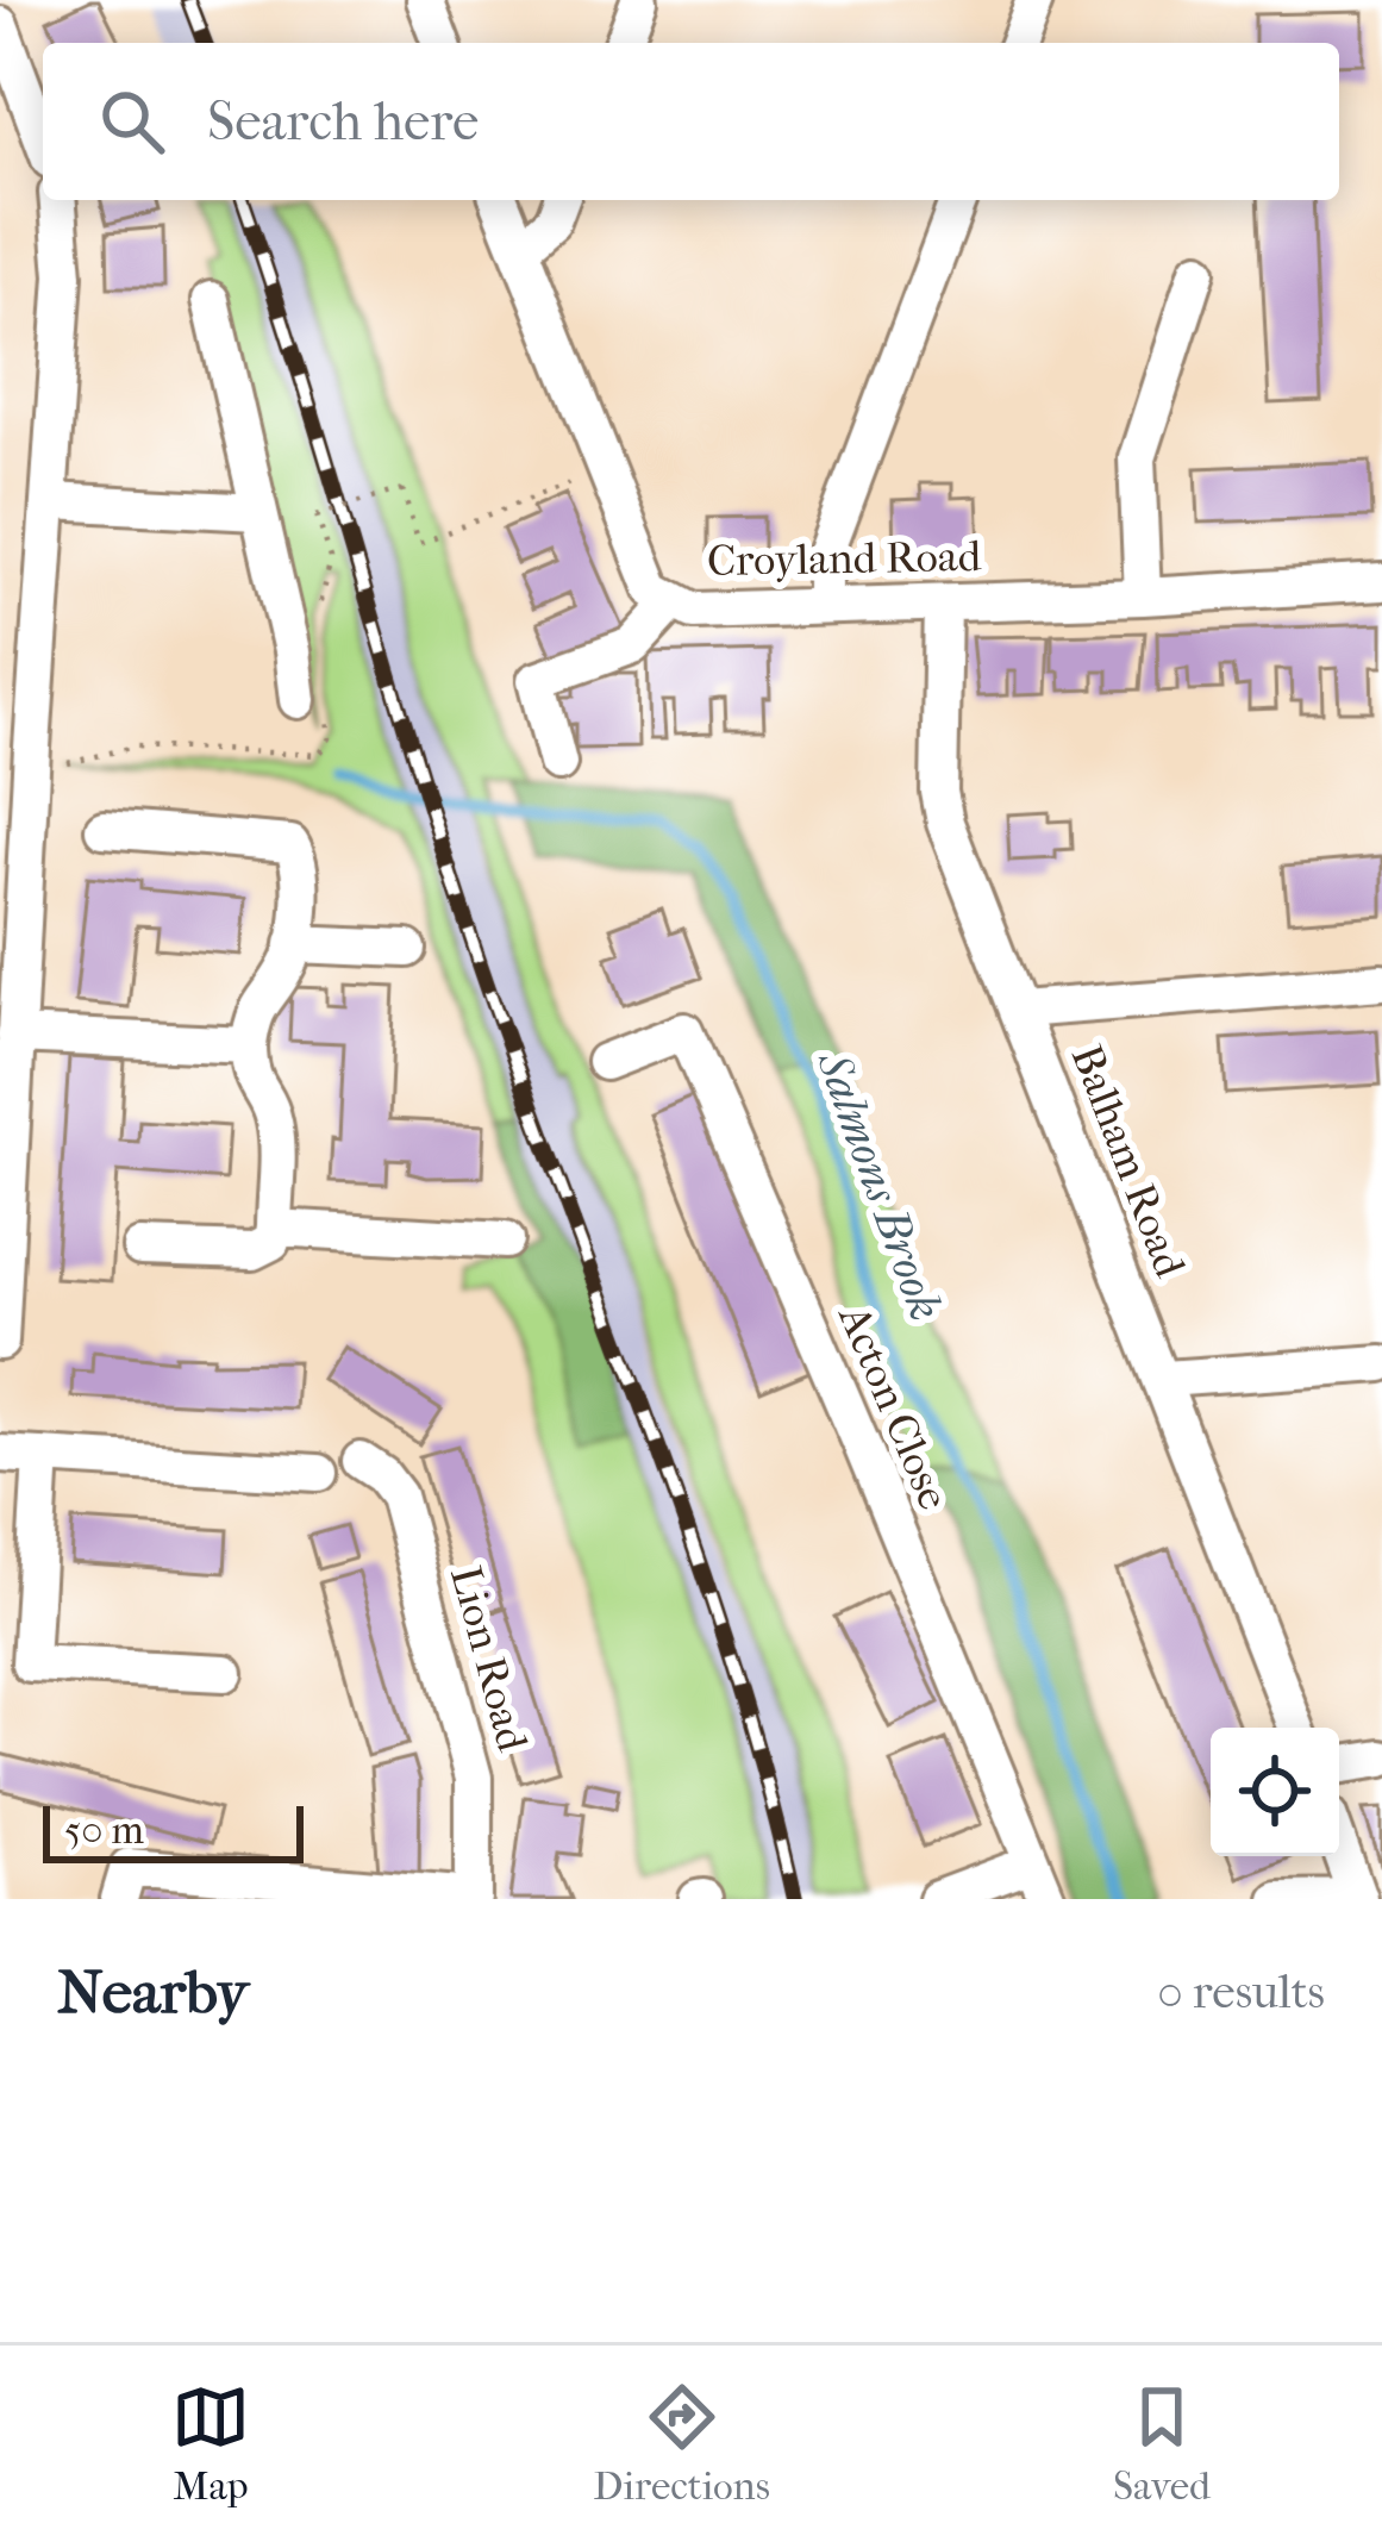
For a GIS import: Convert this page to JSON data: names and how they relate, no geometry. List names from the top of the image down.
{
  "streets": {
    "street": [
      "Croyland Road",
      "Balham Road",
      "Acton Close",
      "Lion Road"
    ]
  },
  "crossings": [
    ["Croyland Road", "Balham Road"]
  ],
  "water": ["Salmons Brook"],
  "scale_bar": "50 m",
  "page": {
    "search": "Search here",
    "scale": "50 m",
    "heading": ["Nearby", "0 results"],
    "nav": ["Map", "Directions", "Saved"]
  }
}
